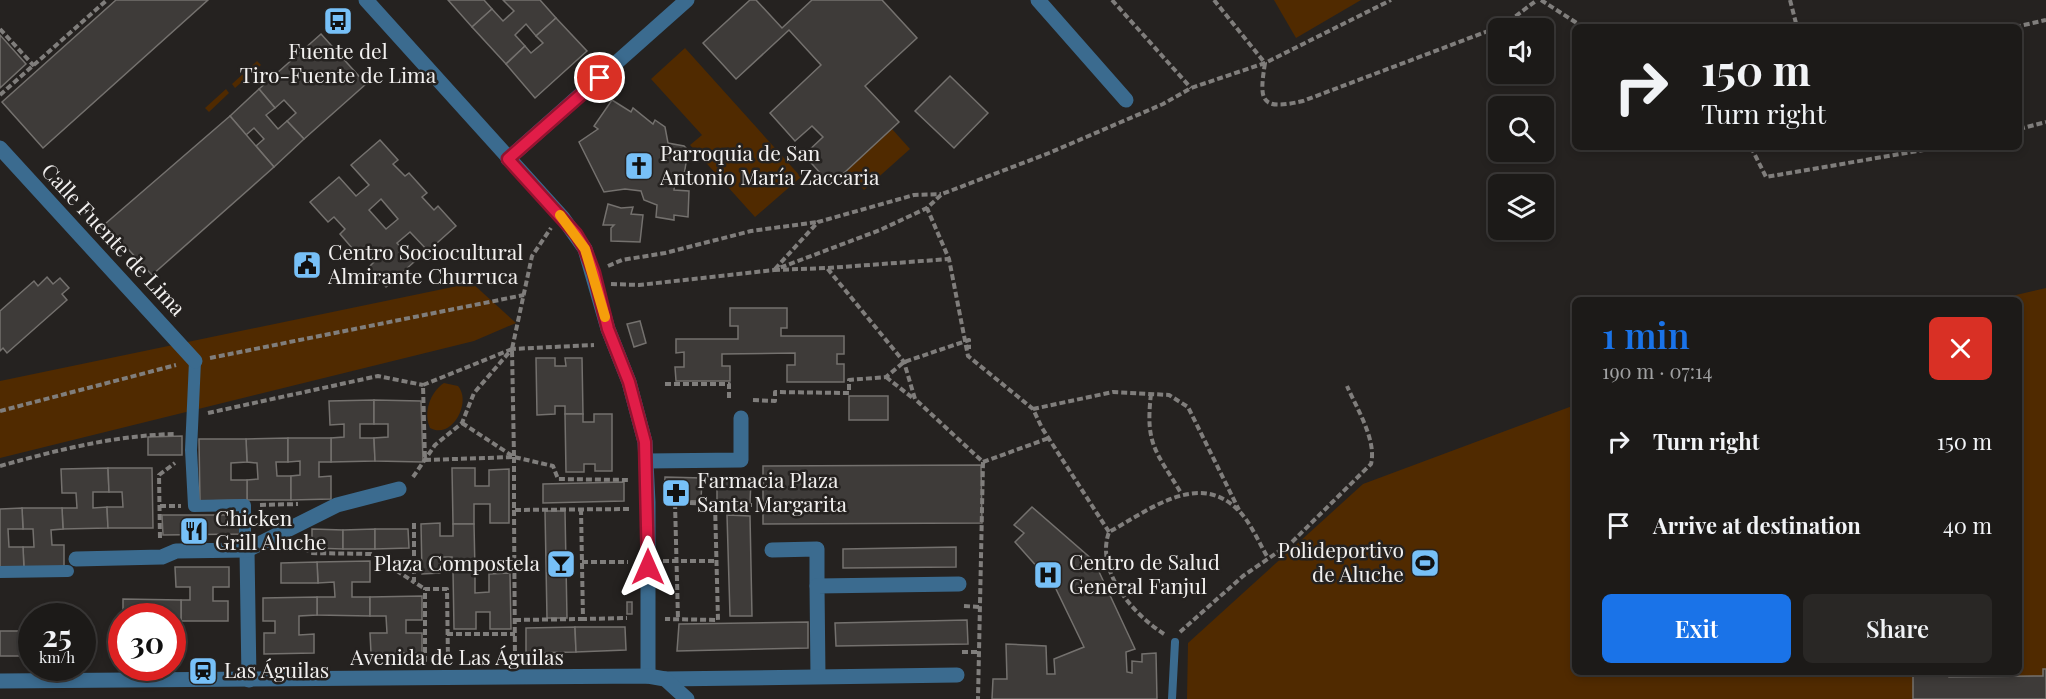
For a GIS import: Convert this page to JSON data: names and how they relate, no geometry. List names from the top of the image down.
{
  "streets": {
    "street": ["Calle Fuente de Lima", "Avenida de Las Águilas"]
  },
  "places": {
    "bus stop": ["Fuente del Tiro-Fuente de Lima"],
    "church": ["Parroquia de San Antonio María Zaccaria"],
    "public building": ["Centro Sociocultural Almirante Churruca"],
    "pharmacy": ["Farmacia Plaza Santa Margarita"],
    "restaurant": ["Chicken Grill Aluche"],
    "sports": ["Polideportivo de Aluche"],
    "bar": ["Plaza Compostela"],
    "hospital": ["Centro de Salud General Fanjul"],
    "station": ["Las Águilas"]
  },
  "page": {
    "turn": ["150 m", "Turn right"],
    "heading": ["1 min", "190 m · 07:14"],
    "list": [
      {
        "name": "Turn right",
        "value": "150 m"
      },
      {
        "name": "Arrive at destination",
        "value": "40 m"
      }
    ],
    "buttons": ["Exit", "Share"],
    "speed": "25 km/h",
    "limit": "30"
  }
}
